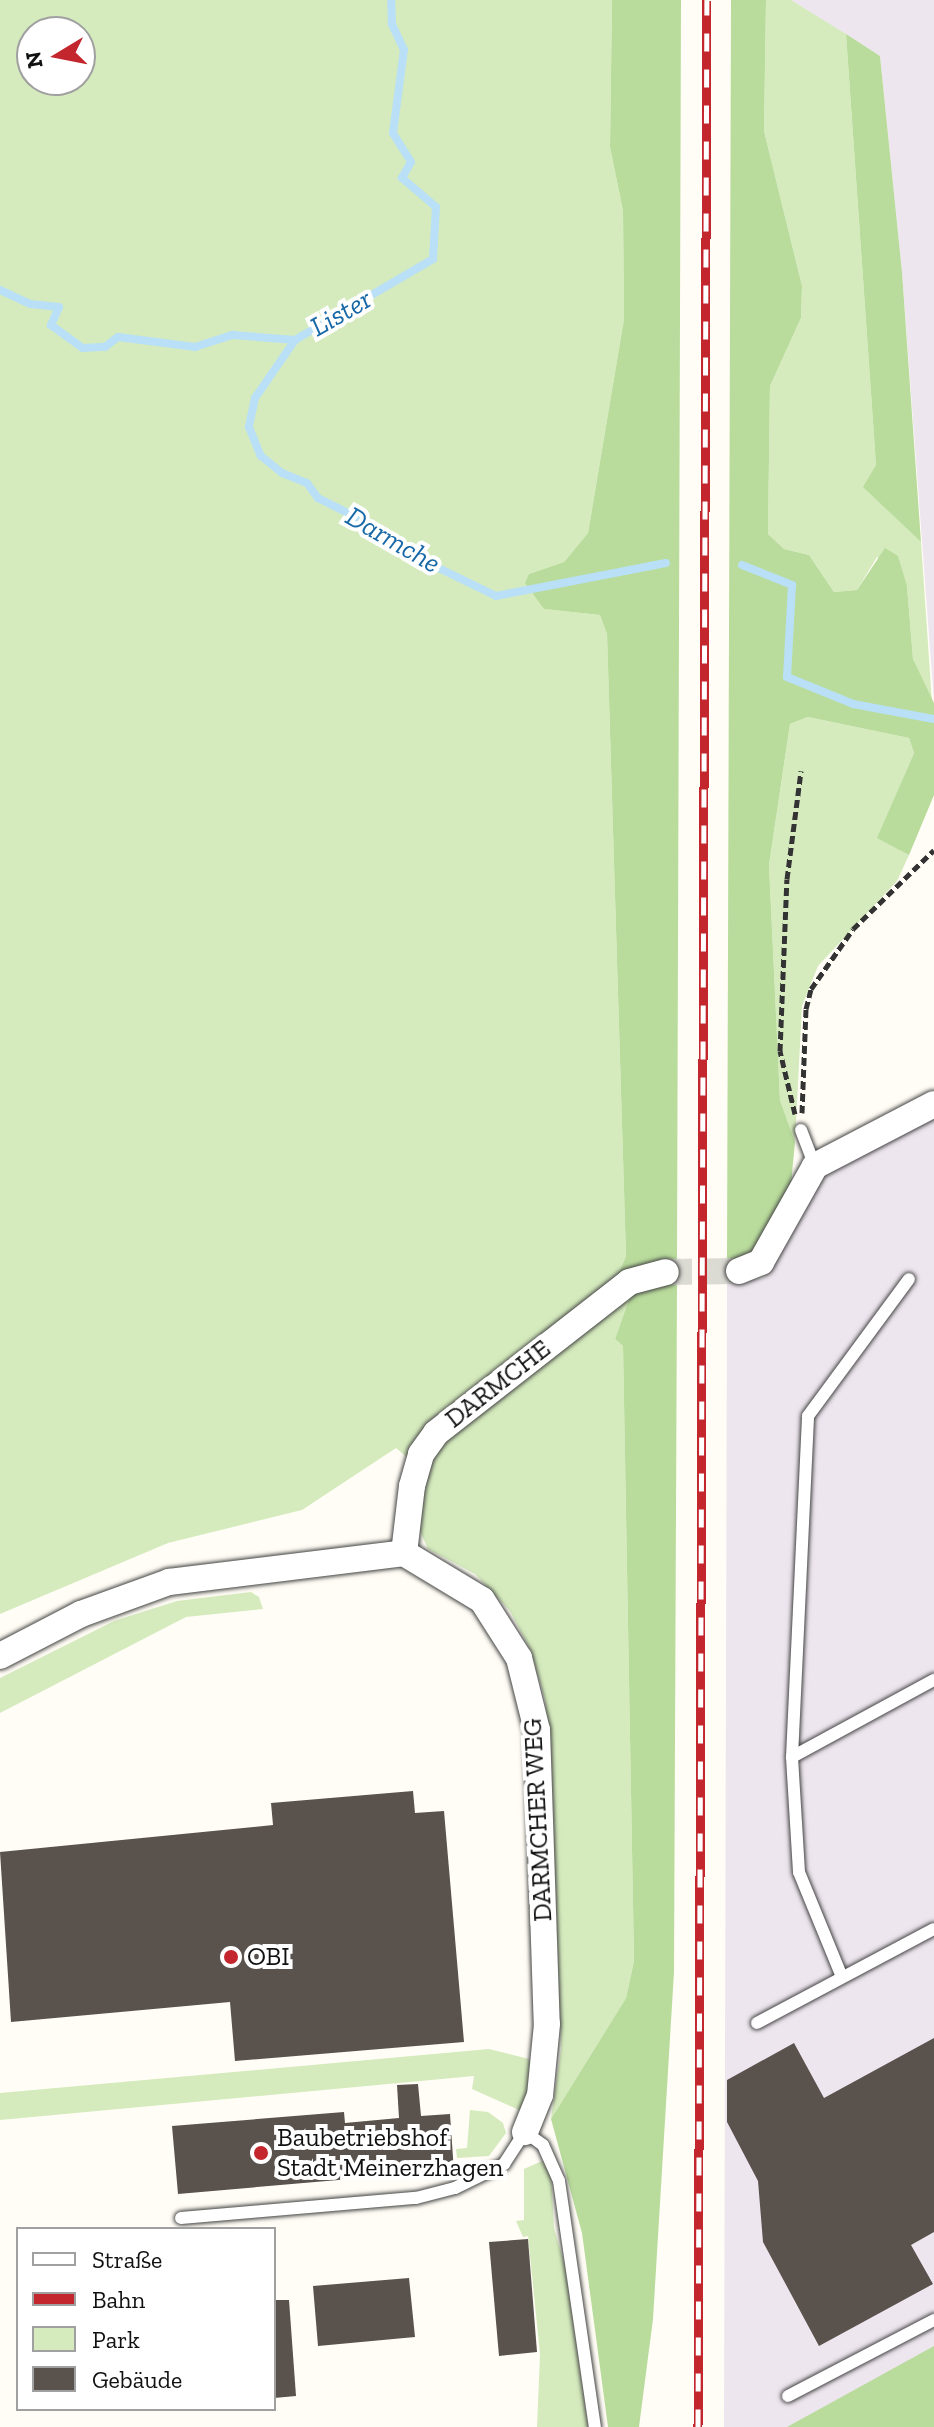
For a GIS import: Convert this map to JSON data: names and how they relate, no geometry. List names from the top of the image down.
{
  "streets": {
    "street": ["DARMCHE", "DARMCHER WEG"]
  },
  "crossings": [
    ["DARMCHE", "DARMCHER WEG"]
  ],
  "water": ["Lister", "Darmche"],
  "places": ["OBI", "Baubetriebshof Stadt Meinerzhagen"],
  "legend": [
    "Straße",
    "Bahn",
    "Park",
    "Gebäude"
  ],
  "north": "left"
}
